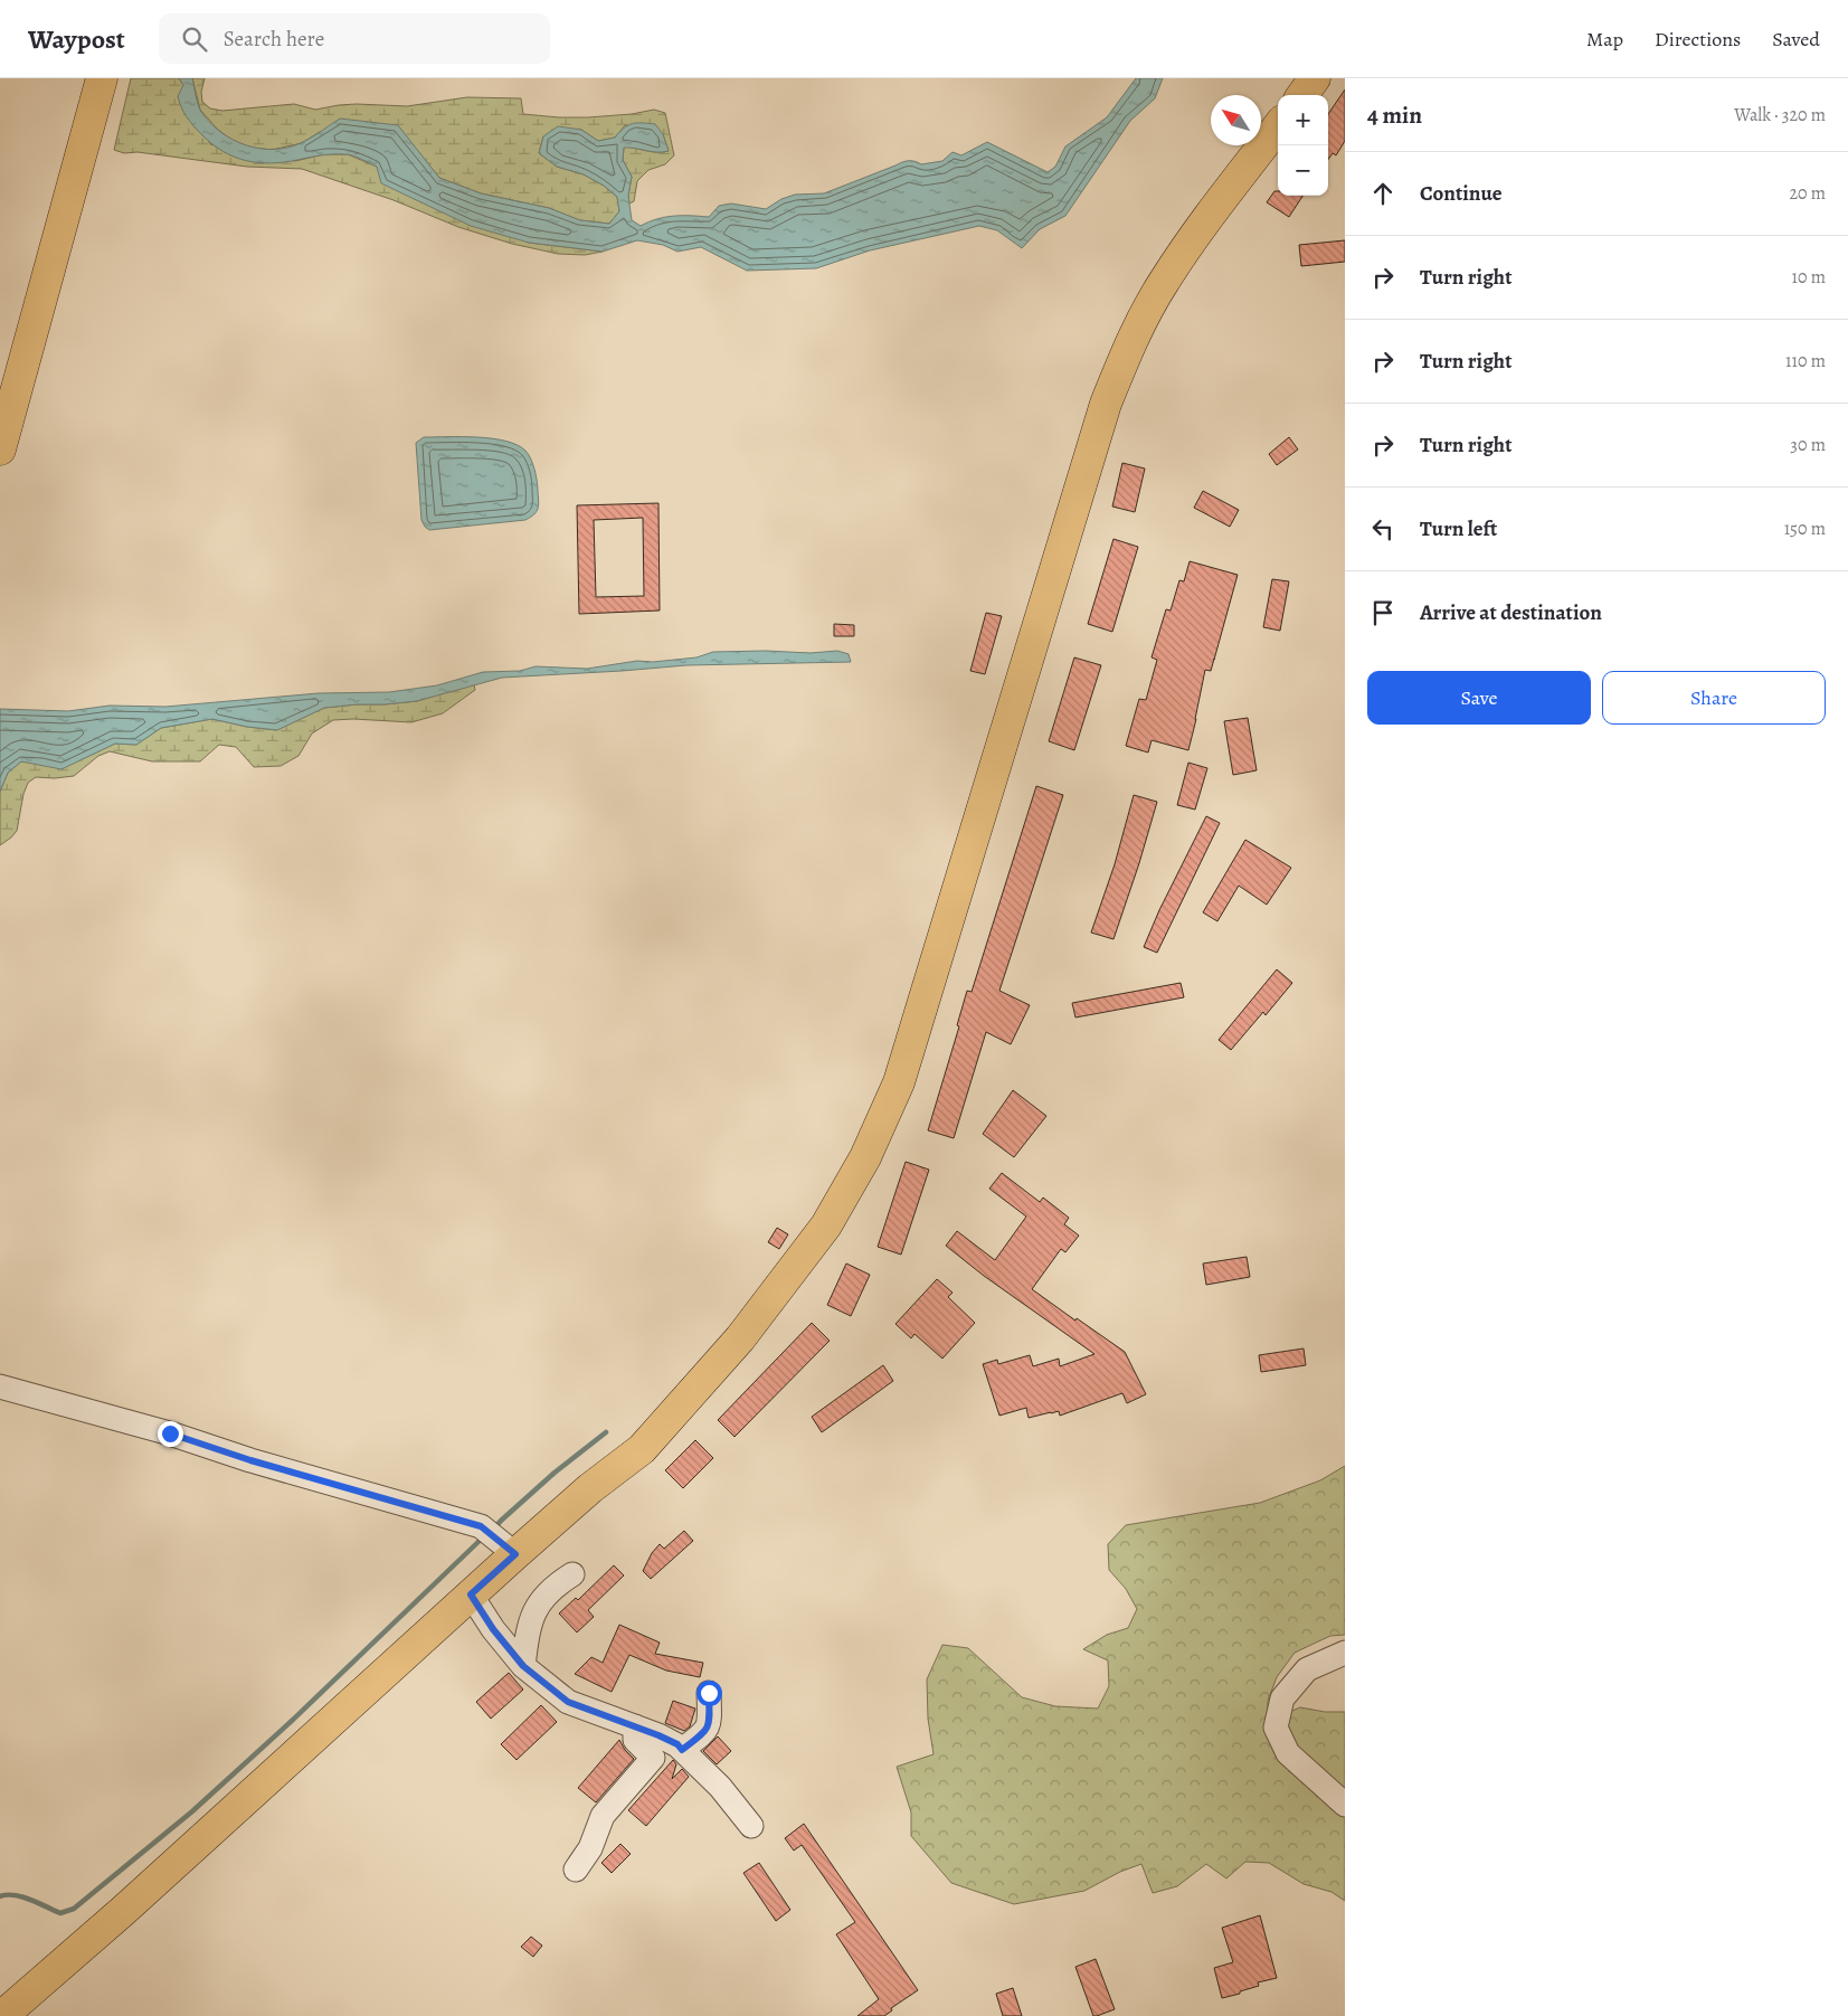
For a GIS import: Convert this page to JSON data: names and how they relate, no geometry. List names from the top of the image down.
{
  "north": "top left",
  "page": {
    "header": "Waypost",
    "search": "Search here",
    "nav": ["Map", "Directions", "Saved"],
    "heading": ["4 min", "Walk · 320 m"],
    "map_buttons": ["+", "−"],
    "list": [
      ["Continue", "20 m"],
      ["Turn right", "10 m"],
      ["Turn right", "110 m"],
      ["Turn right", "30 m"],
      ["Turn left", "150 m"],
      "Arrive at destination"
    ],
    "buttons": ["Save", "Share"]
  }
}
